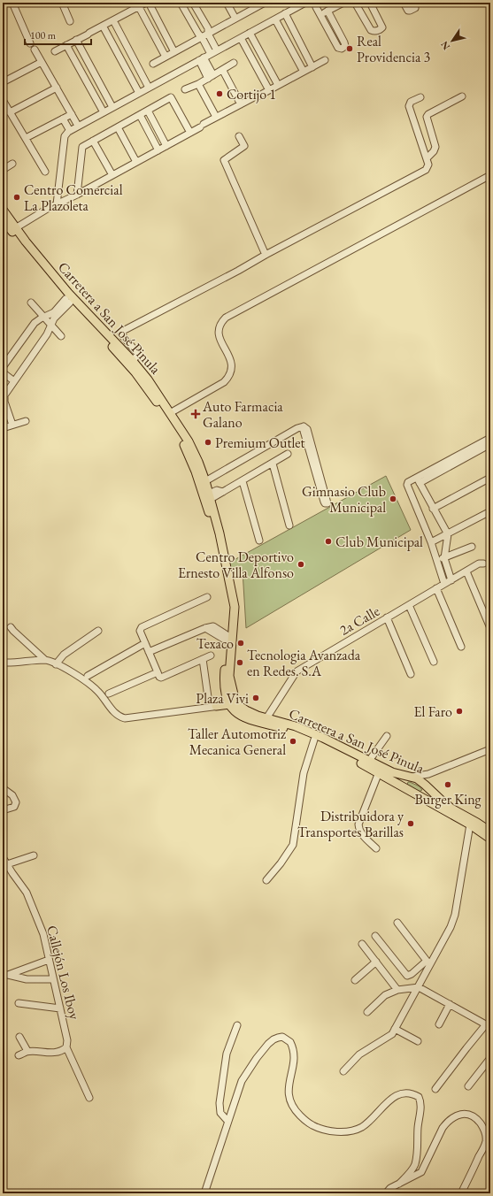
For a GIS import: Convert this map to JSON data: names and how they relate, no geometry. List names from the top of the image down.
{
  "streets": {
    "main road": ["Carretera a San José Pinula"],
    "street": ["2a Calle", "Callejón Los Iboy"]
  },
  "crossings": [
    ["Carretera a San José Pinula", "2a Calle"]
  ],
  "places": {
    "other": [
      "Real Providencia 3",
      "Cortijo 1",
      "Centro Comercial La Plazoleta",
      "Premium Outlet",
      "Gimnasio Club Municipal",
      "Club Municipal",
      "Centro Deportivo Ernesto Villa Alfonso",
      "Texaco",
      "Tecnologia Avanzada en Redes. S.A",
      "Plaza Vivi",
      "El Faro",
      "Taller Automotriz Mecanica General",
      "Burger King",
      "Distribuidora y Transportes Barillas"
    ],
    "health": ["Auto Farmacia Galano"]
  },
  "scale_bar": "100 m",
  "north": "bottom left"
}
